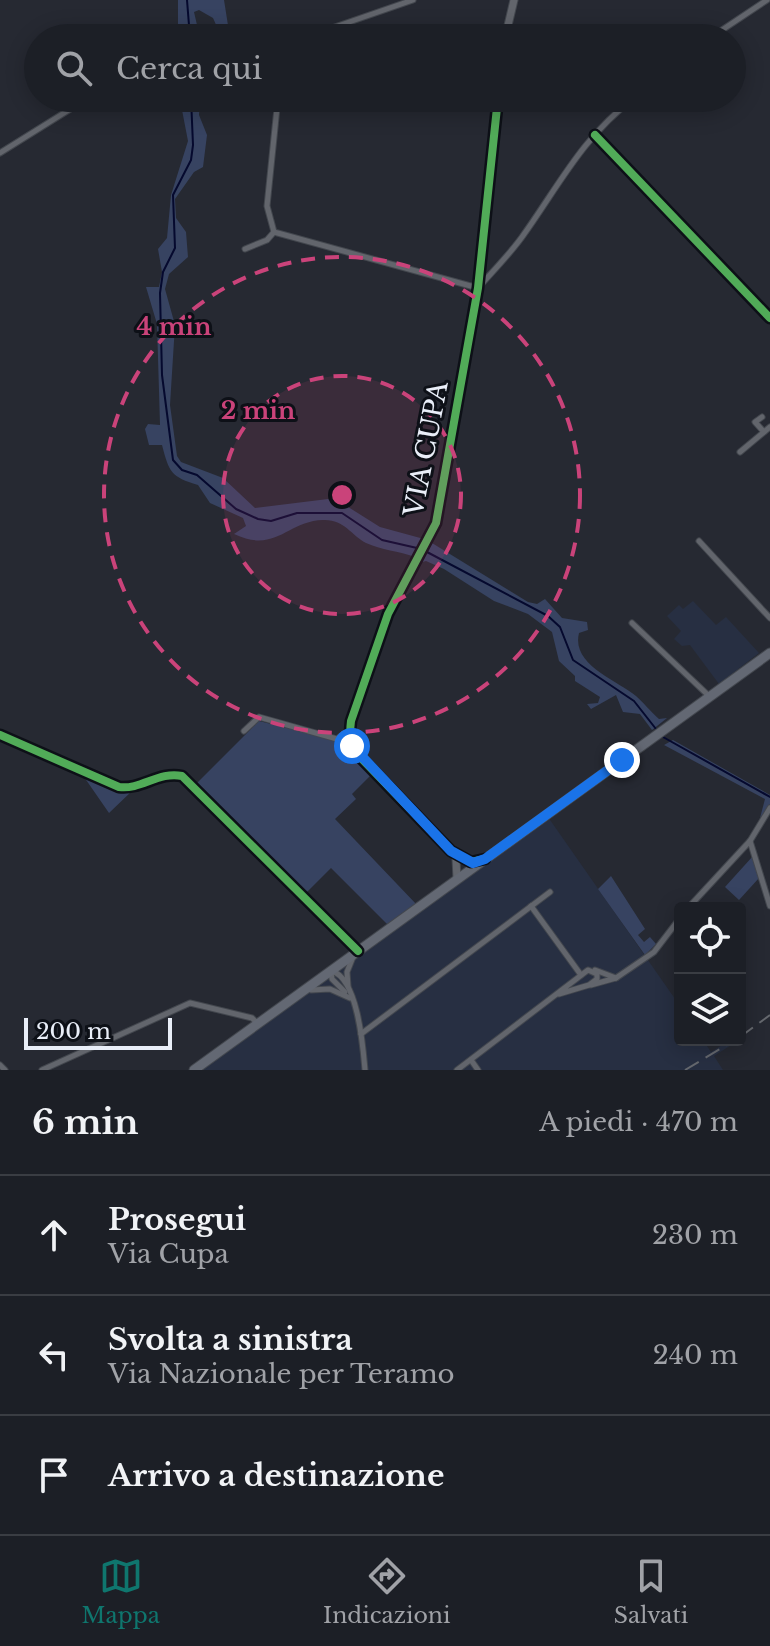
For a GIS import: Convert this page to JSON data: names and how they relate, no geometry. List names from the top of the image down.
{
  "streets": {
    "street": ["VIA CUPA"]
  },
  "scale_bar": "200 m",
  "page": {
    "search": "Cerca qui",
    "scale": "200 m",
    "heading": ["6 min", "A piedi · 470 m"],
    "list": [
      ["Prosegui", "Via Cupa", "230 m"],
      ["Svolta a sinistra", "Via Nazionale per Teramo", "240 m"],
      "Arrivo a destinazione"
    ],
    "nav": ["Mappa", "Indicazioni", "Salvati"]
  },
  "rings": ["4 min", "2 min"]
}
